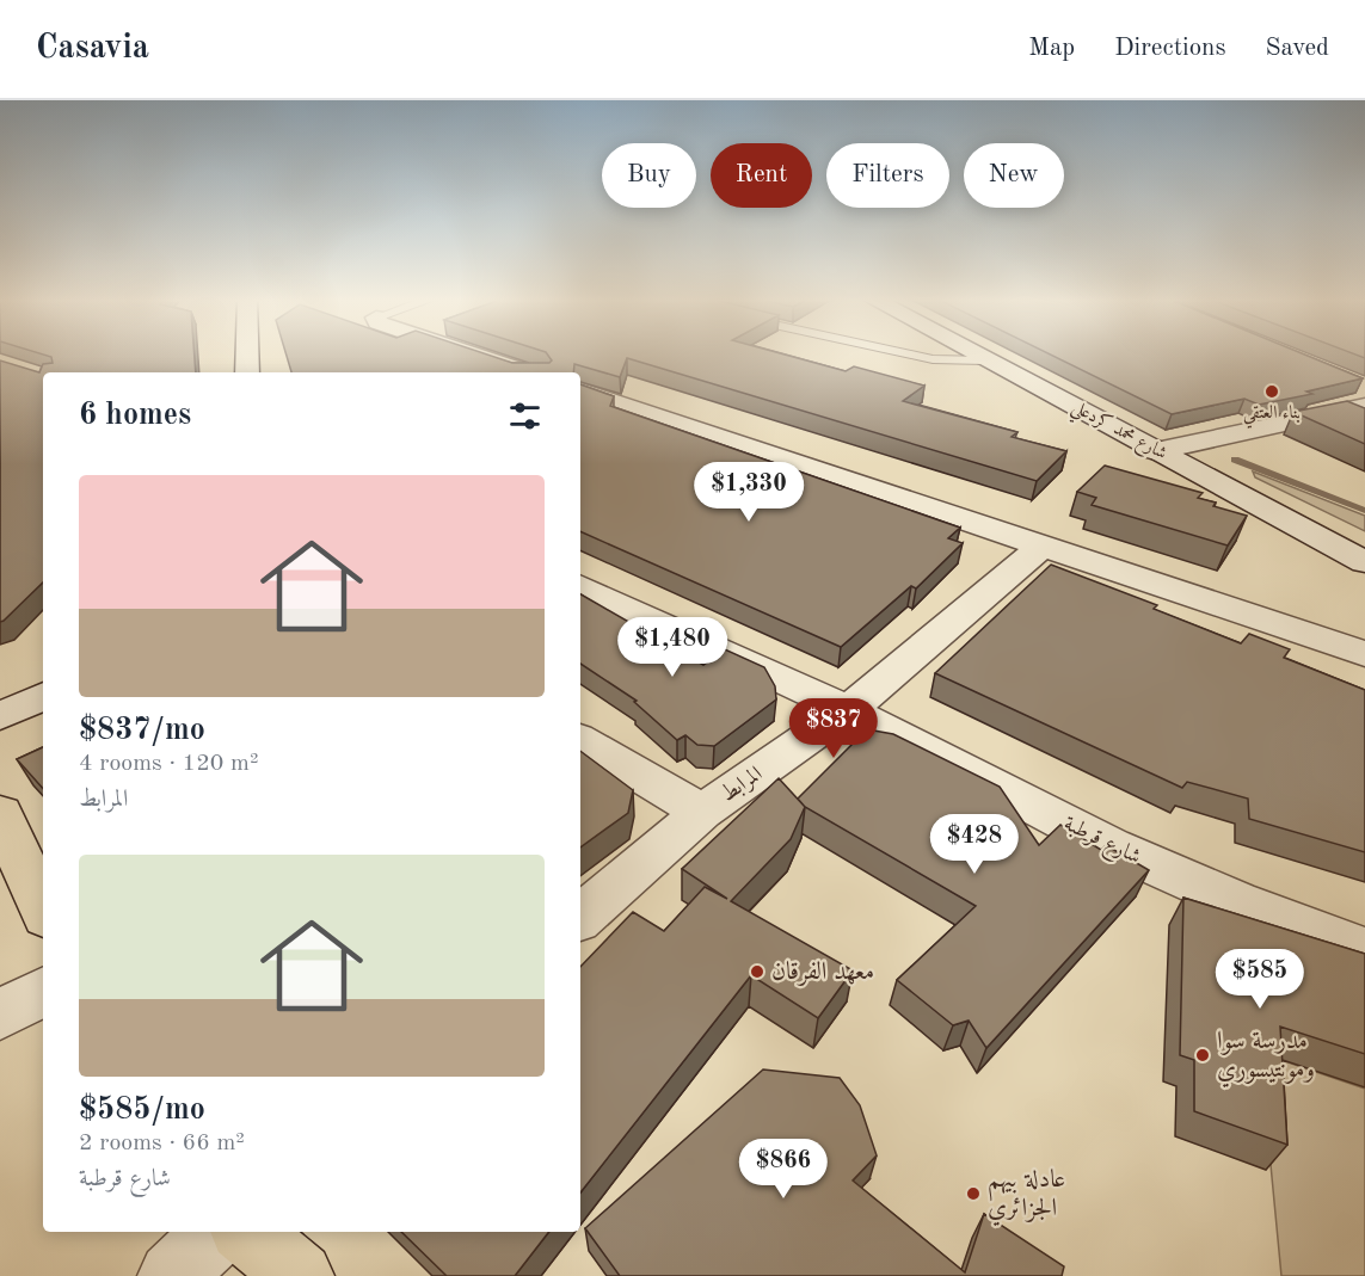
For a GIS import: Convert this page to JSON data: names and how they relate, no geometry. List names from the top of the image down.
{
  "streets": {
    "street": ["شارع محمد كردعلي", "المرابط", "شارع قرطبة"]
  },
  "crossings": [
    ["المرابط", "شارع قرطبة"]
  ],
  "places": [
    "بناء العتقي",
    "معهد الفرقان",
    "مدرسة سوا ومونتيسوري",
    "عادلة بيهم الجزائري"
  ],
  "page": {
    "header": "Casavia",
    "nav": ["Map", "Directions", "Saved"],
    "chip": [
      "Buy",
      "Rent",
      "Filters",
      "New"
    ],
    "heading": "6 homes",
    "list": [
      {
        "name": "$837/mo",
        "note": "4 rooms · 120 m² · المرابط"
      },
      {
        "name": "$585/mo",
        "note": "2 rooms · 66 m² · شارع قرطبة"
      }
    ],
    "price": [
      "$1,330",
      "$1,480",
      "$837",
      "$428",
      "$585",
      "$866"
    ]
  }
}
